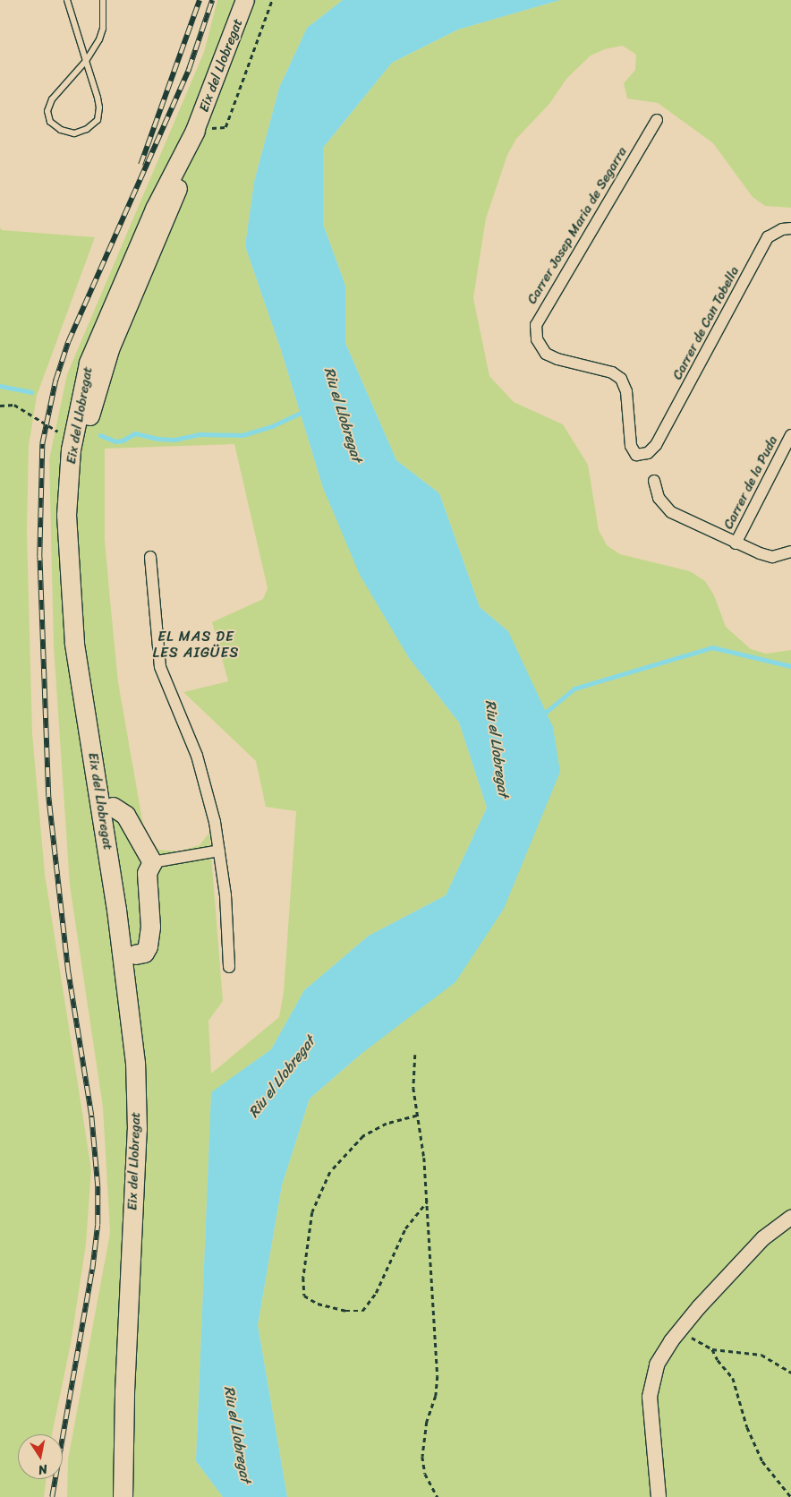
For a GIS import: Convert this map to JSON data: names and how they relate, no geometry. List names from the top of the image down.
{
  "streets": {
    "highway": ["Eix del Llobregat"],
    "street": ["Carrer Josep Maria de Segarra", "Carrer de Can Tobella", "Carrer de la Puda"]
  },
  "crossings": [
    ["Carrer Josep Maria de Segarra", "Carrer de Can Tobella"]
  ],
  "districts": ["EL MAS DE LES AIGÜES"],
  "water": ["Riu el Llobregat"],
  "north": "bottom"
}
